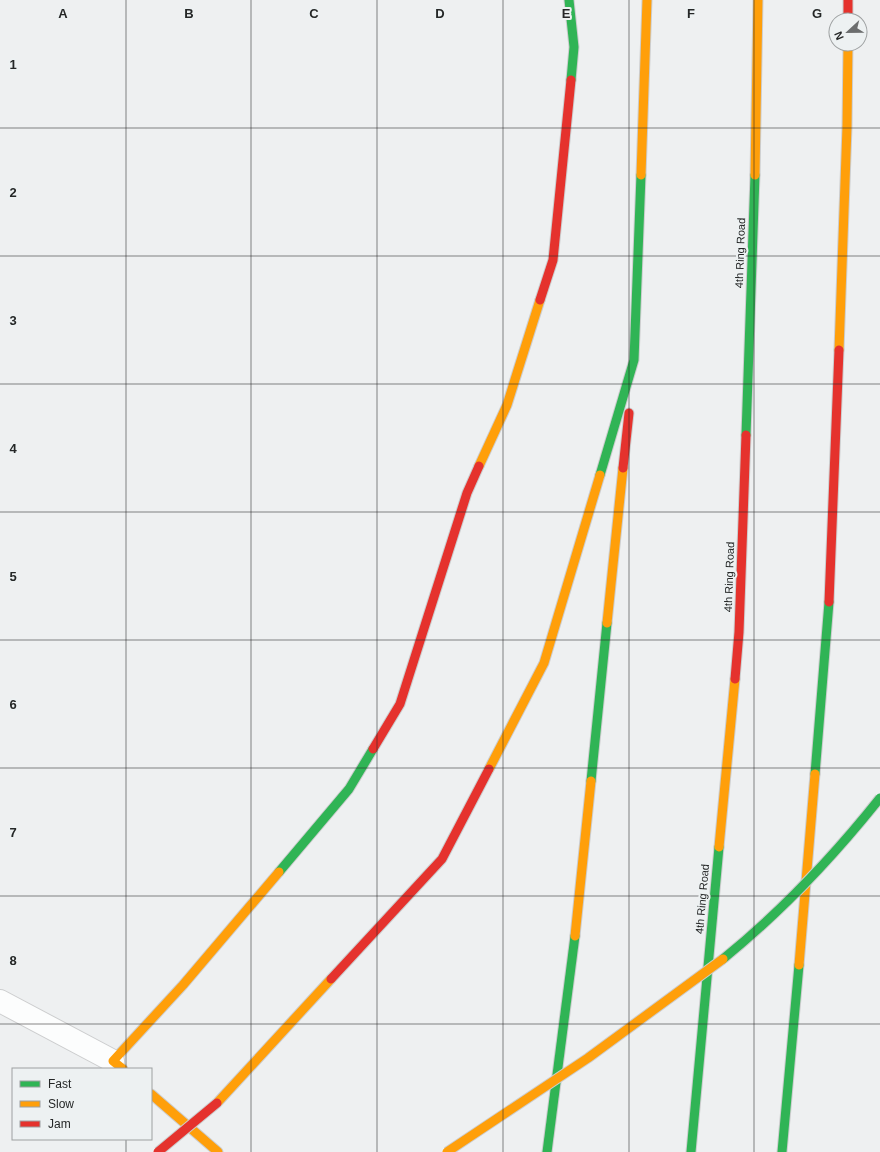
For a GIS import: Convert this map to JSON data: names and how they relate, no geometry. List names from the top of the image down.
{
  "streets": {
    "main road": ["4th Ring Road"]
  },
  "legend": ["Fast", "Slow", "Jam"],
  "north": "left",
  "grid": {
    "columns": [
      "A",
      "B",
      "C",
      "D",
      "E",
      "F",
      "G"
    ],
    "rows": [
      "1",
      "2",
      "3",
      "4",
      "5",
      "6",
      "7",
      "8"
    ]
  }
}
